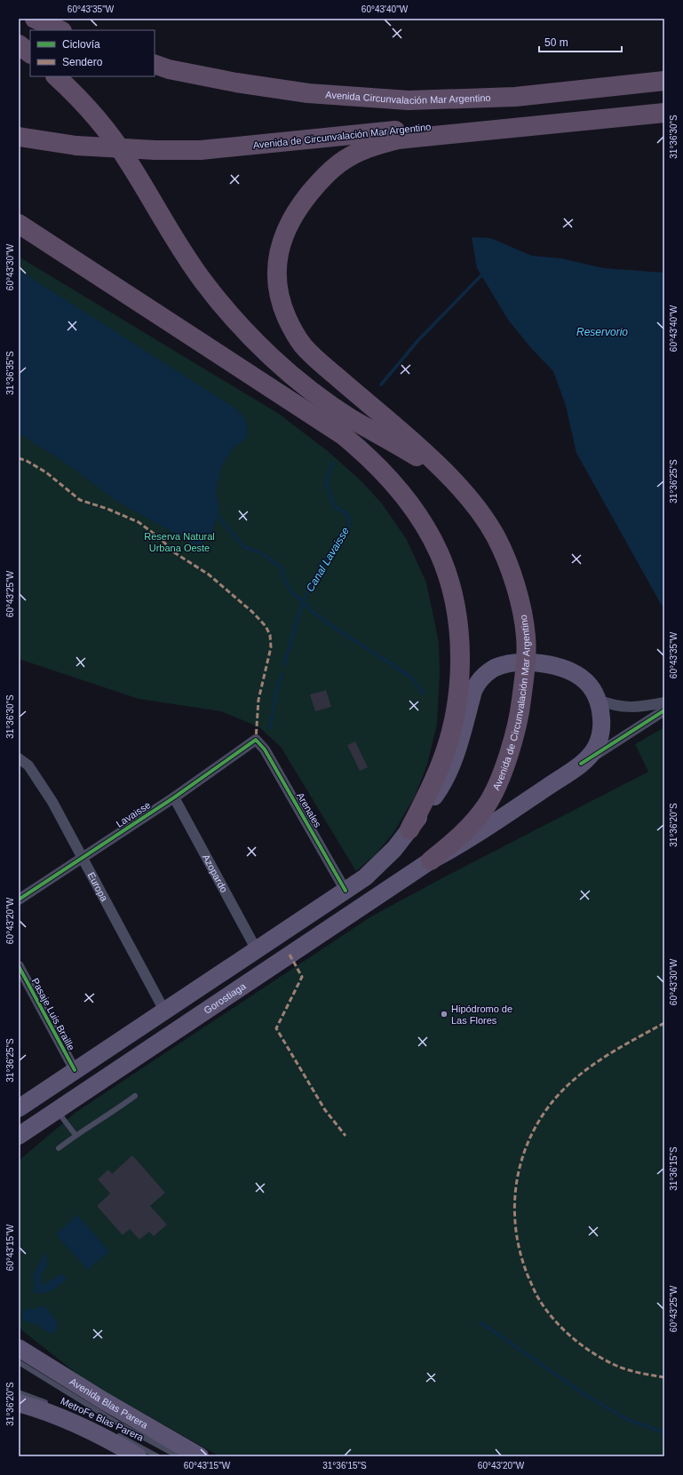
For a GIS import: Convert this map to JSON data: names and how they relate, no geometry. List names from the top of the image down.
{
  "streets": {
    "highway": ["Avenida Circunvalación Mar Argentino", "Avenida de Circunvalación Mar Argentino"],
    "main road": ["Gorostiaga", "Avenida Blas Parera"],
    "street": [
      "Arenales",
      "Lavaisse",
      "Azopardo",
      "Europa",
      "Pasaje Luis Braille"
    ],
    "lane": ["MetroFe Blas Parera"]
  },
  "crossings": [
    ["Avenida de Circunvalación Mar Argentino", "Gorostiaga"],
    ["Arenales", "Lavaisse"],
    ["Lavaisse", "Azopardo"],
    ["Lavaisse", "Europa"]
  ],
  "water": ["Reservorio", "Canal Lavaisse"],
  "parks": ["Reserva Natural Urbana Oeste"],
  "places": ["Hipódromo de Las Flores"],
  "legend": ["Ciclovía", "Sendero"],
  "scale_bar": "50 m",
  "coordinates": [
    "60°43'35\"W",
    "60°43'40\"W",
    "31°36'30\"S",
    "60°43'30\"W",
    "31°36'35\"S",
    "31°36'25\"S",
    "60°43'25\"W",
    "31°36'20\"S",
    "60°43'20\"W",
    "31°36'15\"S",
    "60°43'15\"W"
  ]
}
